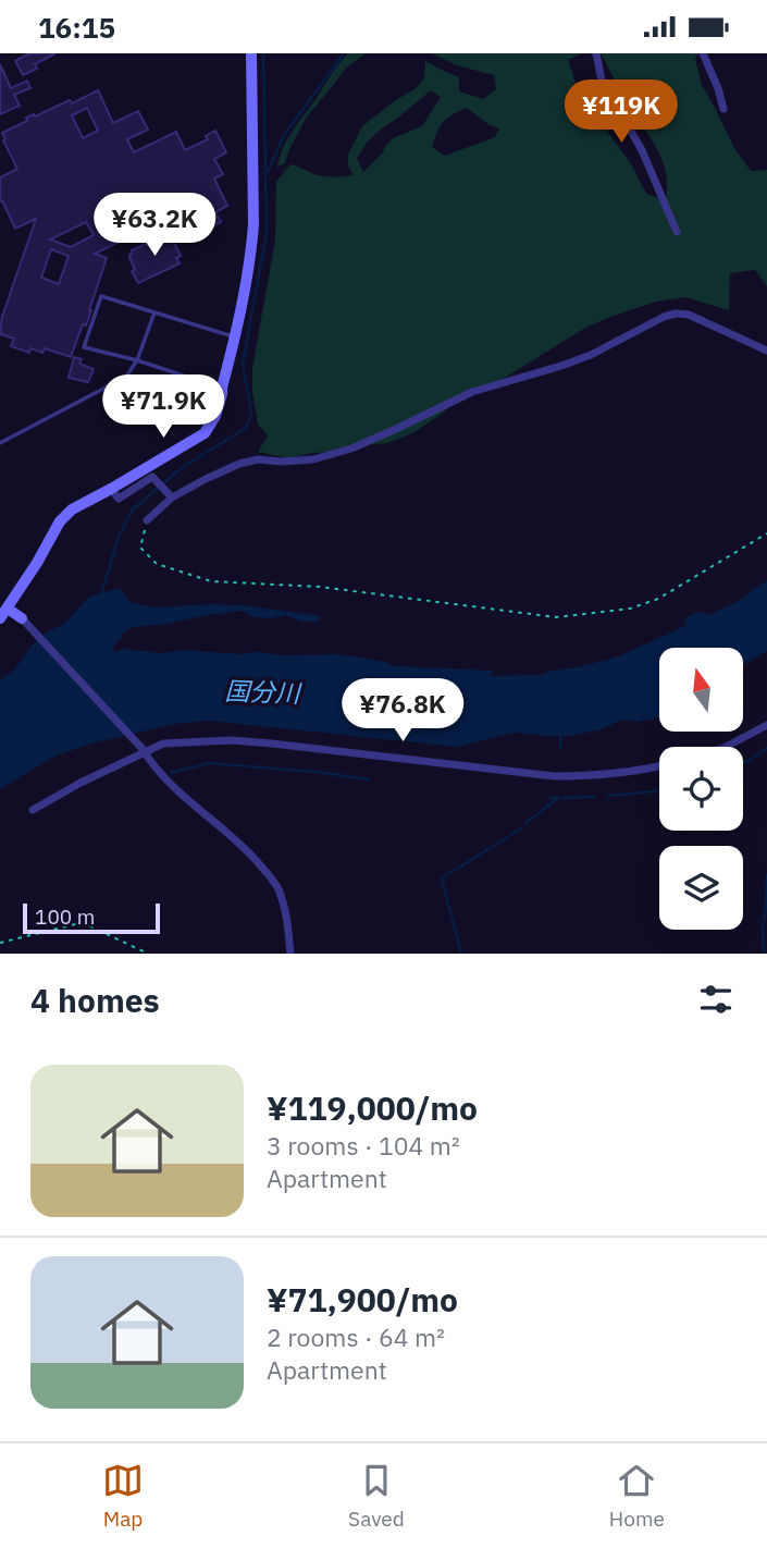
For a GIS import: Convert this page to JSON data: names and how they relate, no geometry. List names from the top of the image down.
{
  "water": ["国分川"],
  "scale_bar": "100 m",
  "north": "top",
  "page": {
    "status": "16:15",
    "price": [
      "¥119K",
      "¥63.2K",
      "¥71.9K",
      "¥76.8K"
    ],
    "scale": "100 m",
    "heading": "4 homes",
    "list": [
      {
        "name": "¥119,000/mo",
        "note": "3 rooms · 104 m² · Apartment"
      },
      {
        "name": "¥71,900/mo",
        "note": "2 rooms · 64 m² · Apartment"
      }
    ],
    "tabs": ["Map", "Saved", "Home"]
  }
}
